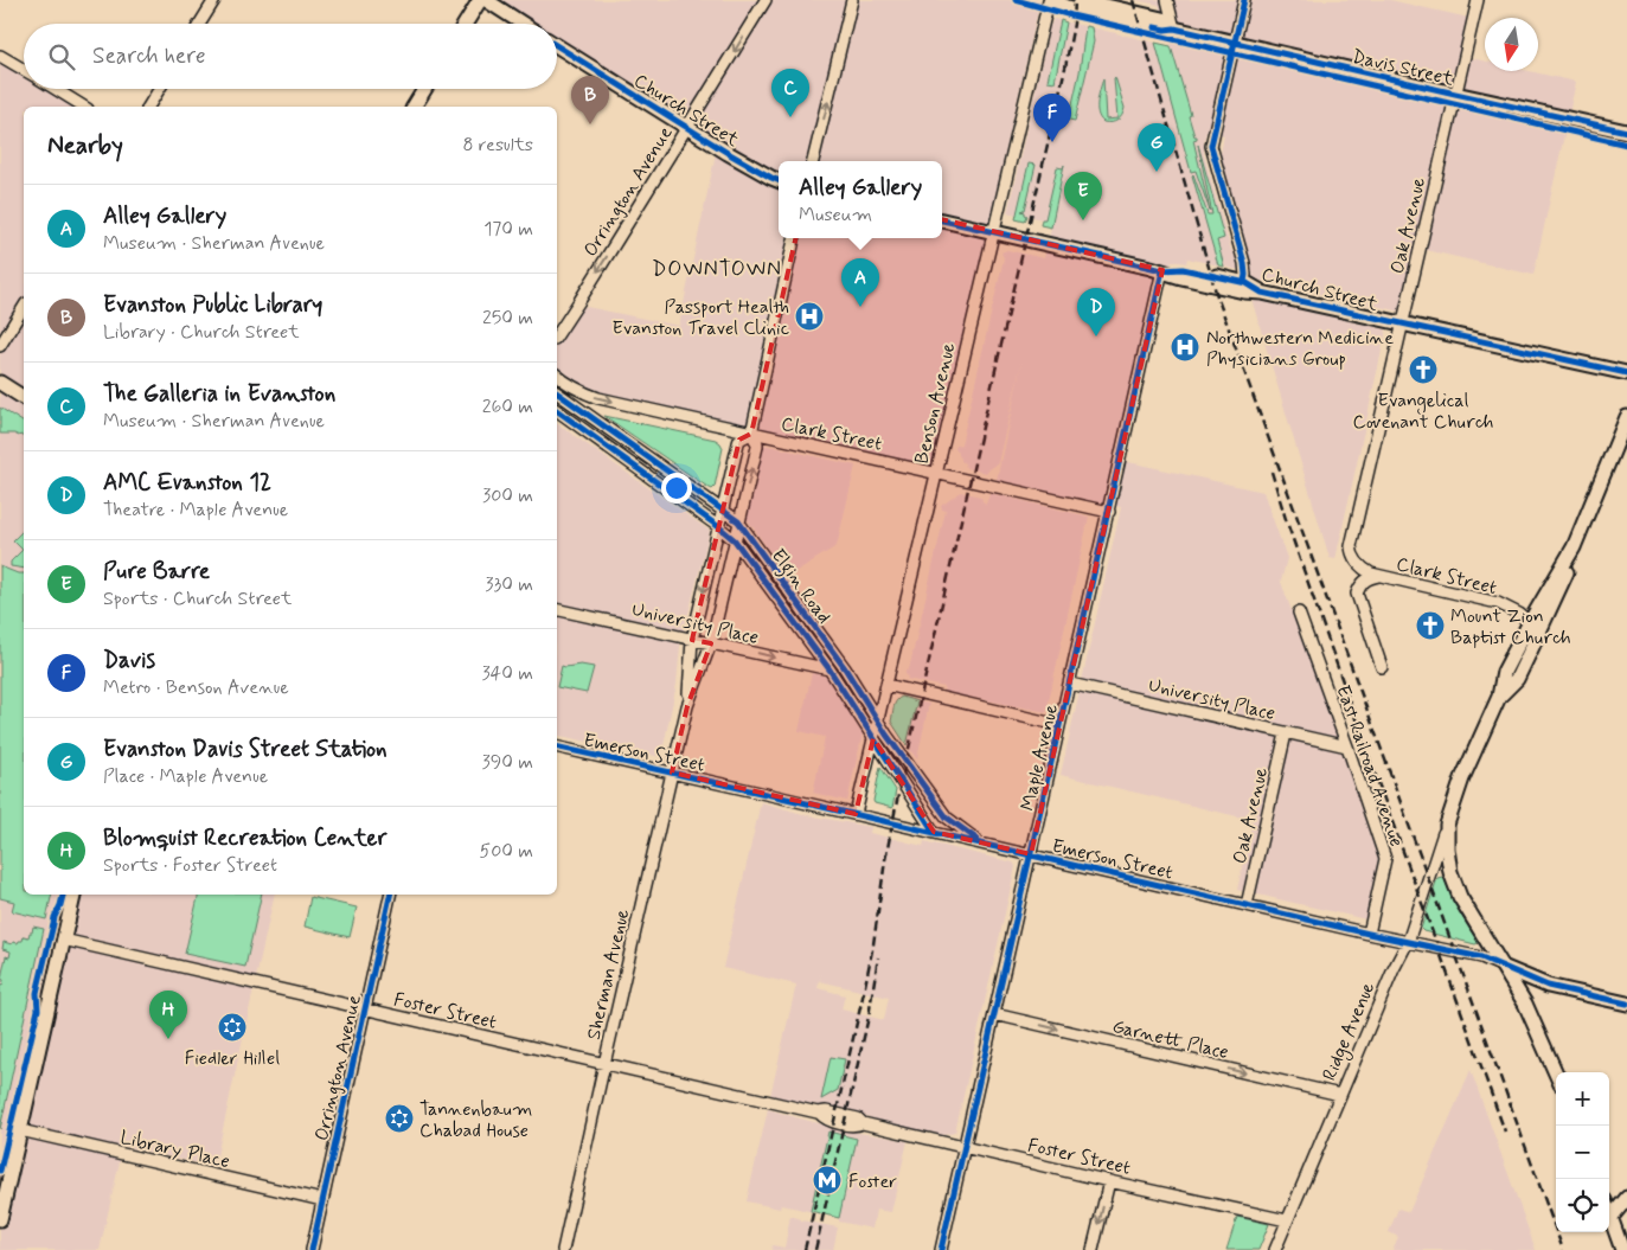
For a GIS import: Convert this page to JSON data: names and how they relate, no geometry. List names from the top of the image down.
{
  "streets": {
    "main road": ["Davis Street", "Church Street", "Emerson Street"],
    "street": [
      "Orrington Avenue",
      "Oak Avenue",
      "Benson Avenue",
      "Clark Street",
      "Elgin Road",
      "University Place",
      "Maple Avenue",
      "East Railroad Avenue",
      "Sherman Avenue",
      "Foster Street",
      "Ridge Avenue",
      "Garnett Place",
      "Library Place"
    ]
  },
  "crossings": [
    ["Davis Street", "Oak Avenue"],
    ["Davis Street", "Benson Avenue"],
    ["Church Street", "Orrington Avenue"],
    ["Church Street", "Oak Avenue"],
    ["Church Street", "Benson Avenue"],
    ["Church Street", "Maple Avenue"],
    ["Orrington Avenue", "Foster Street"],
    ["Orrington Avenue", "Library Place"],
    ["Oak Avenue", "Clark Street"],
    ["Oak Avenue", "University Place"],
    ["Oak Avenue", "Emerson Street"],
    ["Benson Avenue", "Clark Street"],
    ["Benson Avenue", "Elgin Road"],
    ["Benson Avenue", "Emerson Street"],
    ["Clark Street", "Maple Avenue"],
    ["Clark Street", "Sherman Avenue"],
    ["Elgin Road", "University Place"],
    ["Elgin Road", "Emerson Street"],
    ["Elgin Road", "Sherman Avenue"],
    ["University Place", "Maple Avenue"],
    ["University Place", "East Railroad Avenue"],
    ["University Place", "Sherman Avenue"],
    ["Emerson Street", "Maple Avenue"],
    ["Emerson Street", "East Railroad Avenue"],
    ["Emerson Street", "Sherman Avenue"],
    ["Emerson Street", "Ridge Avenue"],
    ["Maple Avenue", "Foster Street"],
    ["Maple Avenue", "Garnett Place"],
    ["Sherman Avenue", "Foster Street"],
    ["Foster Street", "Ridge Avenue"],
    ["Ridge Avenue", "Garnett Place"]
  ],
  "one_way": ["Orrington Avenue", "Garnett Place"],
  "districts": ["DOWNTOWN"],
  "places": {
    "hospital": ["Passport Health Evanston Travel Clinic", "Northwestern Medicine Physicians Group"],
    "church": ["Evangelical Covenant Church", "Mount Zion Baptist Church"],
    "synagogue": ["Fiedler Hillel", "Tannenbaum Chabad House"],
    "metro station": ["Foster"]
  },
  "north": "bottom",
  "page": {
    "search": "Search here",
    "pins": [
      "C",
      "B",
      "F",
      "G",
      "E",
      "A",
      "D",
      "H"
    ],
    "heading": ["Nearby", "8 results"],
    "popup": ["Alley Gallery", "Museum"],
    "list": [
      {
        "mark": "A",
        "name": "Alley Gallery",
        "note": "Museum · Sherman Avenue",
        "value": "170 m"
      },
      {
        "mark": "B",
        "name": "Evanston Public Library",
        "note": "Library · Church Street",
        "value": "250 m"
      },
      {
        "mark": "C",
        "name": "The Galleria in Evanston",
        "note": "Museum · Sherman Avenue",
        "value": "260 m"
      },
      {
        "mark": "D",
        "name": "AMC Evanston 12",
        "note": "Theatre · Maple Avenue",
        "value": "300 m"
      },
      {
        "mark": "E",
        "name": "Pure Barre",
        "note": "Sports · Church Street",
        "value": "330 m"
      },
      {
        "mark": "F",
        "name": "Davis",
        "note": "Metro · Benson Avenue",
        "value": "340 m"
      },
      {
        "mark": "G",
        "name": "Evanston Davis Street Station",
        "note": "Place · Maple Avenue",
        "value": "390 m"
      },
      {
        "mark": "H",
        "name": "Blomquist Recreation Center",
        "note": "Sports · Foster Street",
        "value": "500 m"
      }
    ],
    "map_buttons": ["+", "−"]
  }
}
